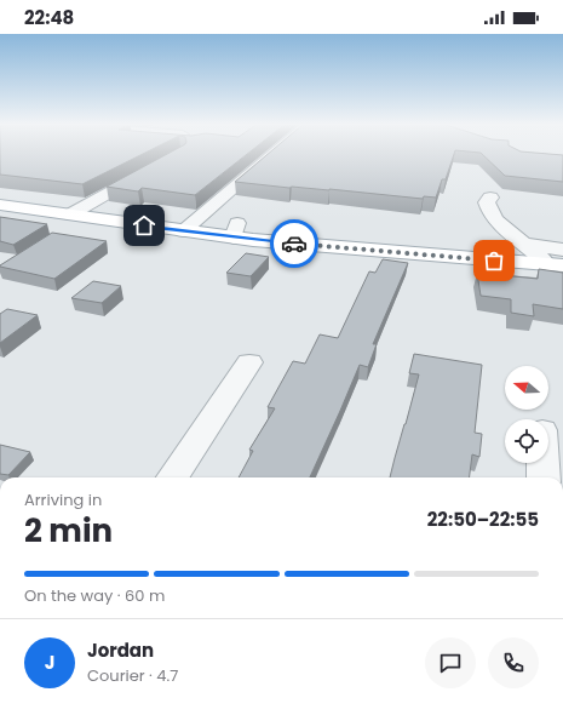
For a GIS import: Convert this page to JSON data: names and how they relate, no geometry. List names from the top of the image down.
{
  "north": "left",
  "page": {
    "status": "22:48",
    "heading": ["2 min", "Arriving in", "22:50–22:55"],
    "panel": ["Jordan", "Courier · 4.7"],
    "bar": "On the way · 60 m",
    "round": "J"
  }
}
